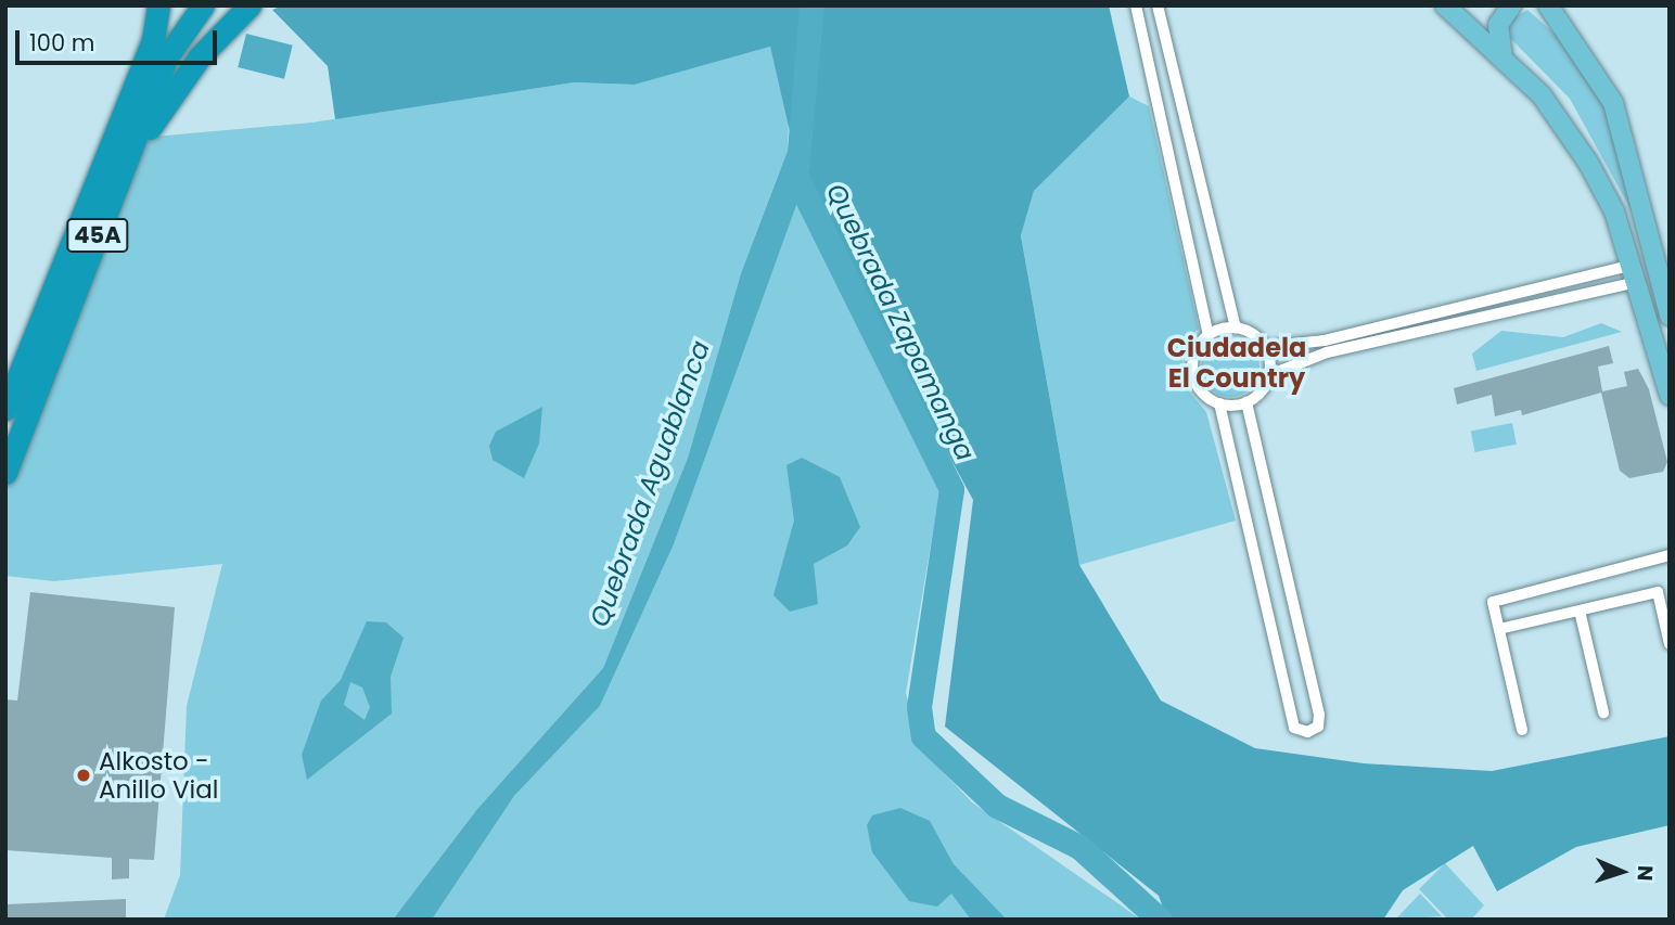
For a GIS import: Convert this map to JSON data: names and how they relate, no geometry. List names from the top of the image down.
{
  "streets": {
    "highway": ["45A"]
  },
  "districts": ["Ciudadela El Country"],
  "water": ["Quebrada Zapamanga", "Quebrada Aguablanca"],
  "places": ["Alkosto - Anillo Vial"],
  "scale_bar": "100 m",
  "north": "right"
}
